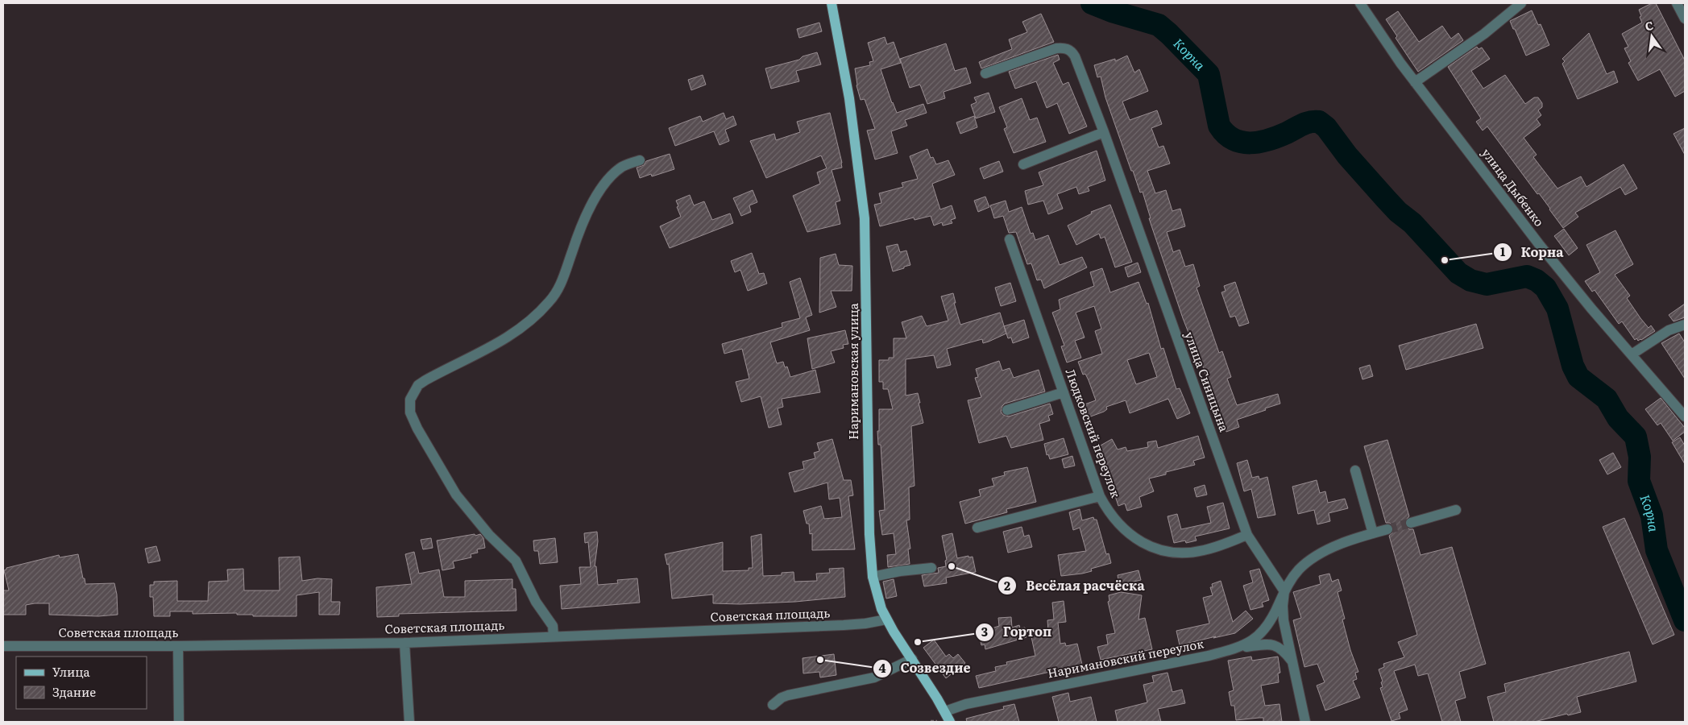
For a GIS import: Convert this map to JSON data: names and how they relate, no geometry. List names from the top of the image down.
{
  "streets": {
    "main road": ["Наримановская улица"],
    "street": [
      "улица Дыбенко",
      "улица Синицына",
      "Людковский переулок",
      "Советская площадь",
      "Наримановский переулок"
    ]
  },
  "crossings": [
    ["Наримановская улица", "Советская площадь"],
    ["Наримановская улица", "Наримановский переулок"],
    ["улица Синицына", "Людковский переулок"],
    ["улица Синицына", "Наримановский переулок"]
  ],
  "water": ["Корна"],
  "places": [
    "Корна",
    "Весёлая расчёска",
    "Гортоп",
    "Созвездие"
  ],
  "legend": ["Улица", "Здание"],
  "north": "top"
}
